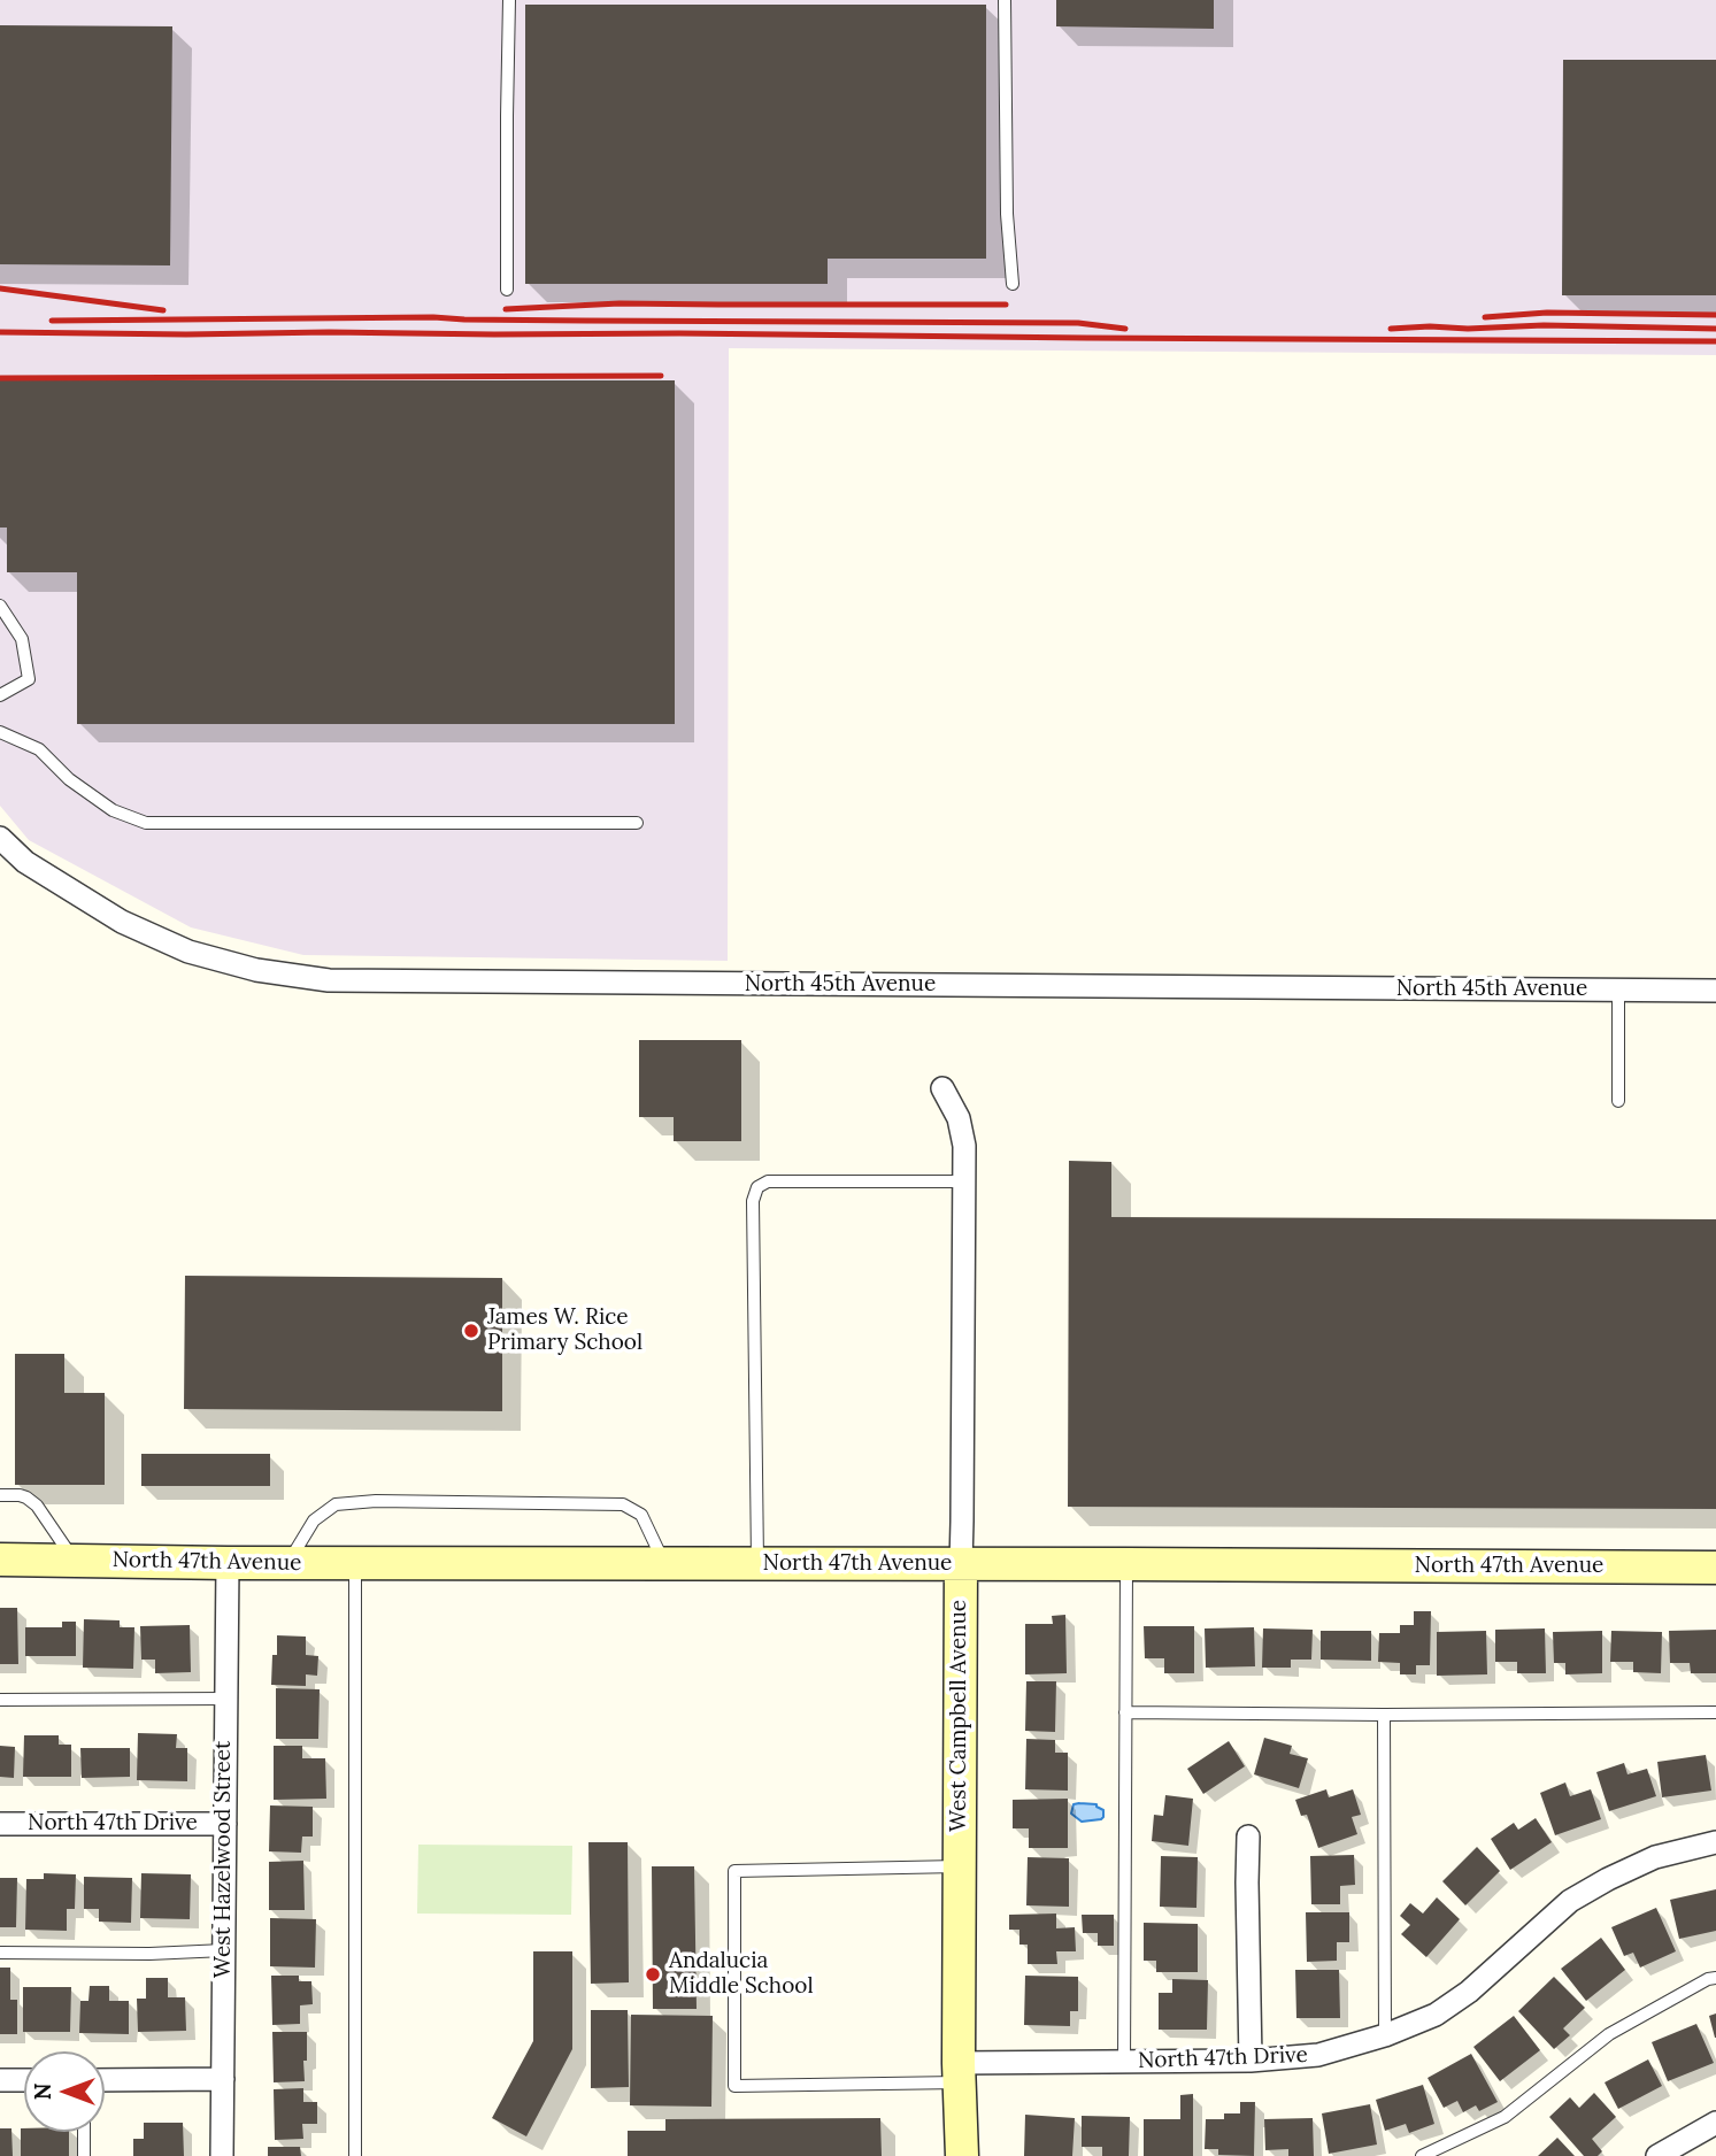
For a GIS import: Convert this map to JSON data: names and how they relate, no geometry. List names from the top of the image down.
{
  "streets": {
    "street": [
      "North 45th Avenue",
      "North 47th Avenue",
      "West Campbell Avenue",
      "North 47th Drive",
      "West Hazelwood Street"
    ]
  },
  "crossings": [
    ["North 47th Avenue", "West Campbell Avenue"],
    ["North 47th Avenue", "West Hazelwood Street"],
    ["West Campbell Avenue", "North 47th Drive"],
    ["North 47th Drive", "West Hazelwood Street"]
  ],
  "places": ["James W. Rice Primary School", "Andalucia Middle School"],
  "north": "left"
}
